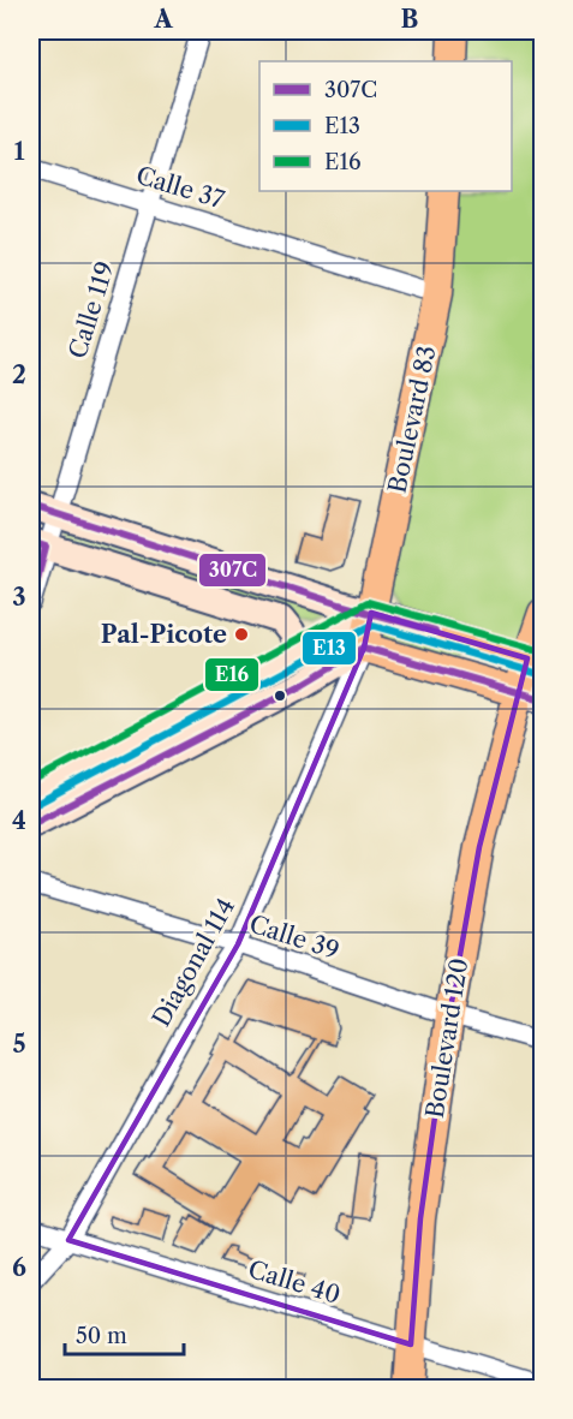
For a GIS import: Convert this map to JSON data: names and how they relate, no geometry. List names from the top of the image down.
{
  "streets": {
    "main road": ["Boulevard 83", "Boulevard 120"],
    "street": [
      "Calle 37",
      "Calle 119",
      "Calle 39",
      "Diagonal 114",
      "Calle 40"
    ]
  },
  "crossings": [
    ["Calle 37", "Calle 119"],
    ["Calle 37", "Boulevard 83"],
    ["Boulevard 83", "Diagonal 114"],
    ["Calle 39", "Diagonal 114"],
    ["Calle 39", "Boulevard 120"],
    ["Diagonal 114", "Calle 40"],
    ["Boulevard 120", "Calle 40"]
  ],
  "places": ["Pal-Picote"],
  "lines": ["transit line 307C", "transit line E16", "transit line E13"],
  "legend": ["307C", "E13", "E16"],
  "scale_bar": "50 m",
  "grid": {
    "columns": ["A", "B"],
    "rows": [
      "1",
      "2",
      "3",
      "4",
      "5",
      "6"
    ]
  }
}
